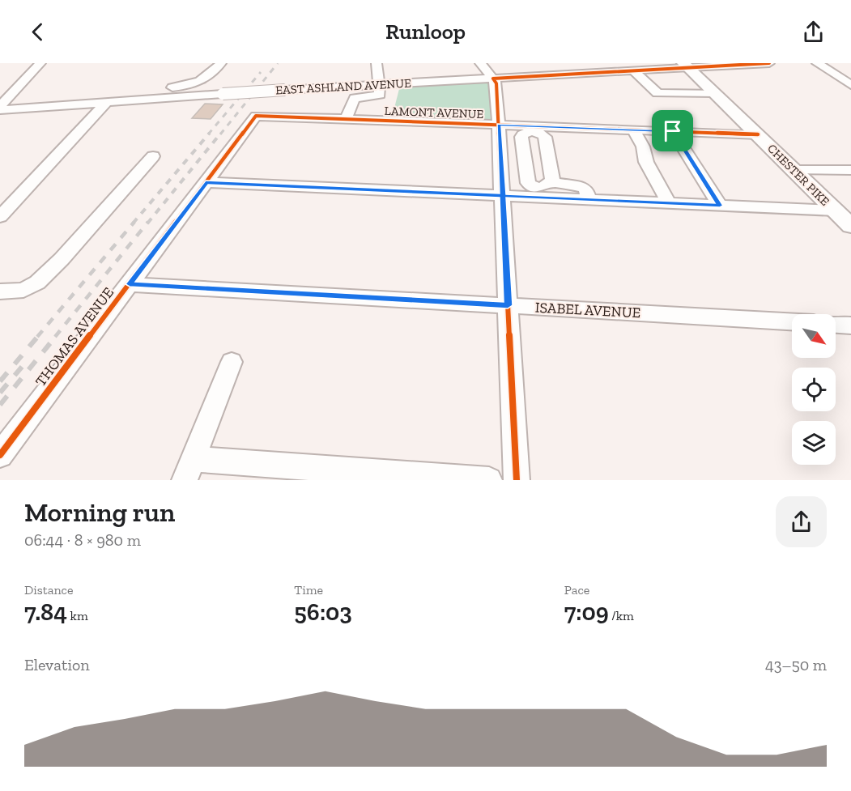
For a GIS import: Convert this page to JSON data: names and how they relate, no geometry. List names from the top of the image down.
{
  "streets": {
    "main road": ["CHESTER PIKE"],
    "street": [
      "EAST ASHLAND AVENUE",
      "LAMONT AVENUE",
      "ISABEL AVENUE",
      "THOMAS AVENUE"
    ]
  },
  "crossings": [
    ["EAST ASHLAND AVENUE", "CHESTER PIKE"],
    ["LAMONT AVENUE", "CHESTER PIKE"],
    ["LAMONT AVENUE", "THOMAS AVENUE"],
    ["ISABEL AVENUE", "THOMAS AVENUE"]
  ],
  "north": "bottom right",
  "page": {
    "header": "Runloop",
    "heading": ["Morning run", "06:44 · 8 × 980 m"],
    "stats": [
      ["Distance", "7.84 km"],
      ["Time", "56:03"],
      ["Pace", "7:09 /km"]
    ],
    "chart": ["Elevation", "43–50 m"]
  }
}
